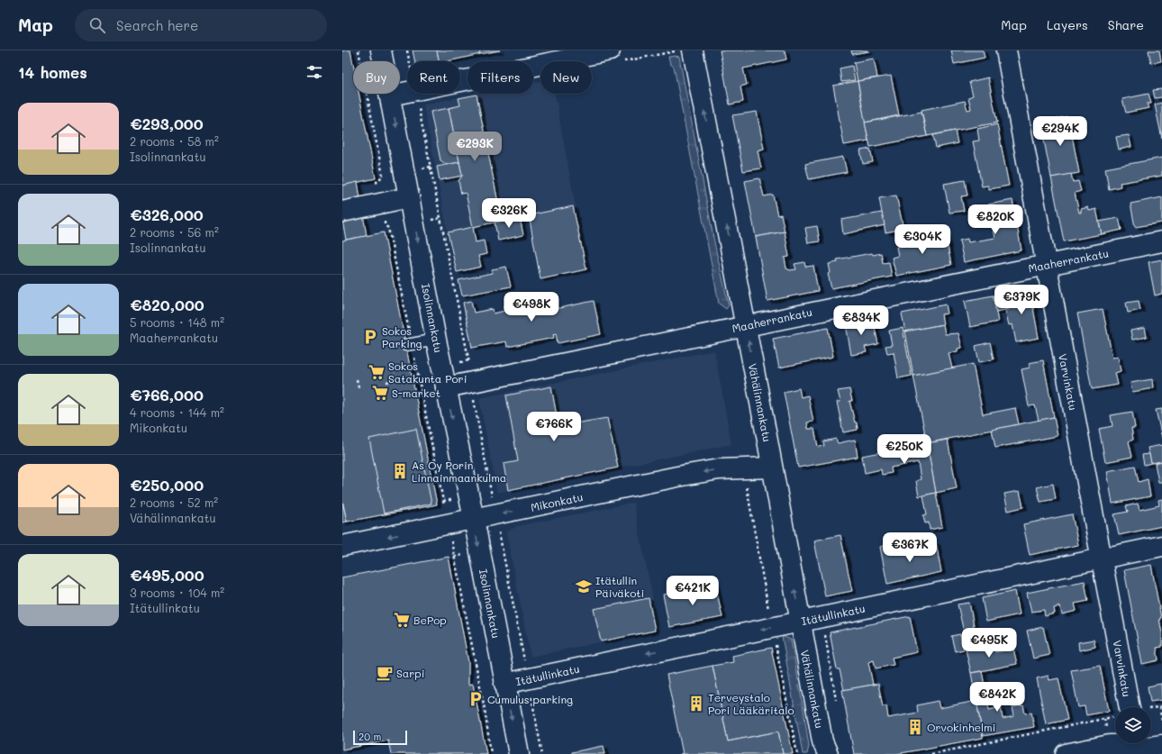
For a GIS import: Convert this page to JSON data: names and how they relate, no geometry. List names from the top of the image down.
{
  "streets": {
    "street": [
      "Maaherrankatu",
      "Isolinnankatu",
      "Varvinkatu",
      "Vähälinnankatu",
      "Mikonkatu",
      "Itätullinkatu"
    ]
  },
  "crossings": [
    ["Maaherrankatu", "Isolinnankatu"],
    ["Maaherrankatu", "Varvinkatu"],
    ["Maaherrankatu", "Vähälinnankatu"],
    ["Isolinnankatu", "Mikonkatu"],
    ["Isolinnankatu", "Itätullinkatu"],
    ["Varvinkatu", "Itätullinkatu"],
    ["Vähälinnankatu", "Mikonkatu"],
    ["Vähälinnankatu", "Itätullinkatu"]
  ],
  "one_way": [
    "Isolinnankatu",
    "Vähälinnankatu",
    "Mikonkatu",
    "Itätullinkatu"
  ],
  "places": {
    "parking": ["Sokos Parking", "Cumulus parking"],
    "supermarket": ["Sokos Satakunta Pori", "S-market", "BePop"],
    "building": ["As Oy Porin Linnainmaankulma", "Terveystalo Pori Lääkäritalo", "Orvokinhelmi"],
    "school or university": ["Itätullin Päiväkoti"],
    "cafe": ["Sarpi"]
  },
  "scale_bar": "20 m",
  "page": {
    "header": "Map",
    "search": "Search here",
    "nav": ["Map", "Layers", "Share"],
    "heading": "14 homes",
    "chip": [
      "Buy",
      "Rent",
      "Filters",
      "New"
    ],
    "list": [
      {
        "name": "€293,000",
        "note": "2 rooms · 58 m² · Isolinnankatu"
      },
      {
        "name": "€326,000",
        "note": "2 rooms · 56 m² · Isolinnankatu"
      },
      {
        "name": "€820,000",
        "note": "5 rooms · 148 m² · Maaherrankatu"
      },
      {
        "name": "€766,000",
        "note": "4 rooms · 144 m² · Mikonkatu"
      },
      {
        "name": "€250,000",
        "note": "2 rooms · 52 m² · Vähälinnankatu"
      },
      {
        "name": "€495,000",
        "note": "3 rooms · 104 m² · Itätullinkatu"
      }
    ],
    "price": [
      "€294K",
      "€293K",
      "€326K",
      "€820K",
      "€304K",
      "€379K",
      "€498K",
      "€834K",
      "€766K",
      "€250K",
      "€367K",
      "€421K",
      "€495K",
      "€842K"
    ],
    "scale": "20 m"
  }
}
